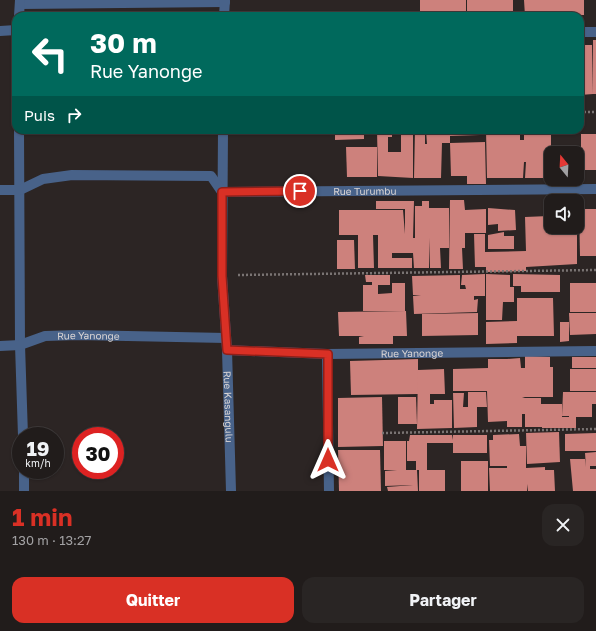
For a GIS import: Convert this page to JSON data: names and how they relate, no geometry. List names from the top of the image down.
{
  "streets": {
    "street": ["Rue Turumbu", "Rue Yanonge", "Rue Kasangulu"]
  },
  "crossings": [
    ["Rue Turumbu", "Rue Kasangulu"],
    ["Rue Yanonge", "Rue Kasangulu"]
  ],
  "north": "top",
  "page": {
    "turn": ["30 m", "Rue Yanonge"],
    "then": "Puis",
    "speed": "19 km/h",
    "limit": "30",
    "heading": ["1 min", "130 m · 13:27"],
    "buttons": ["Quitter", "Partager"]
  }
}
